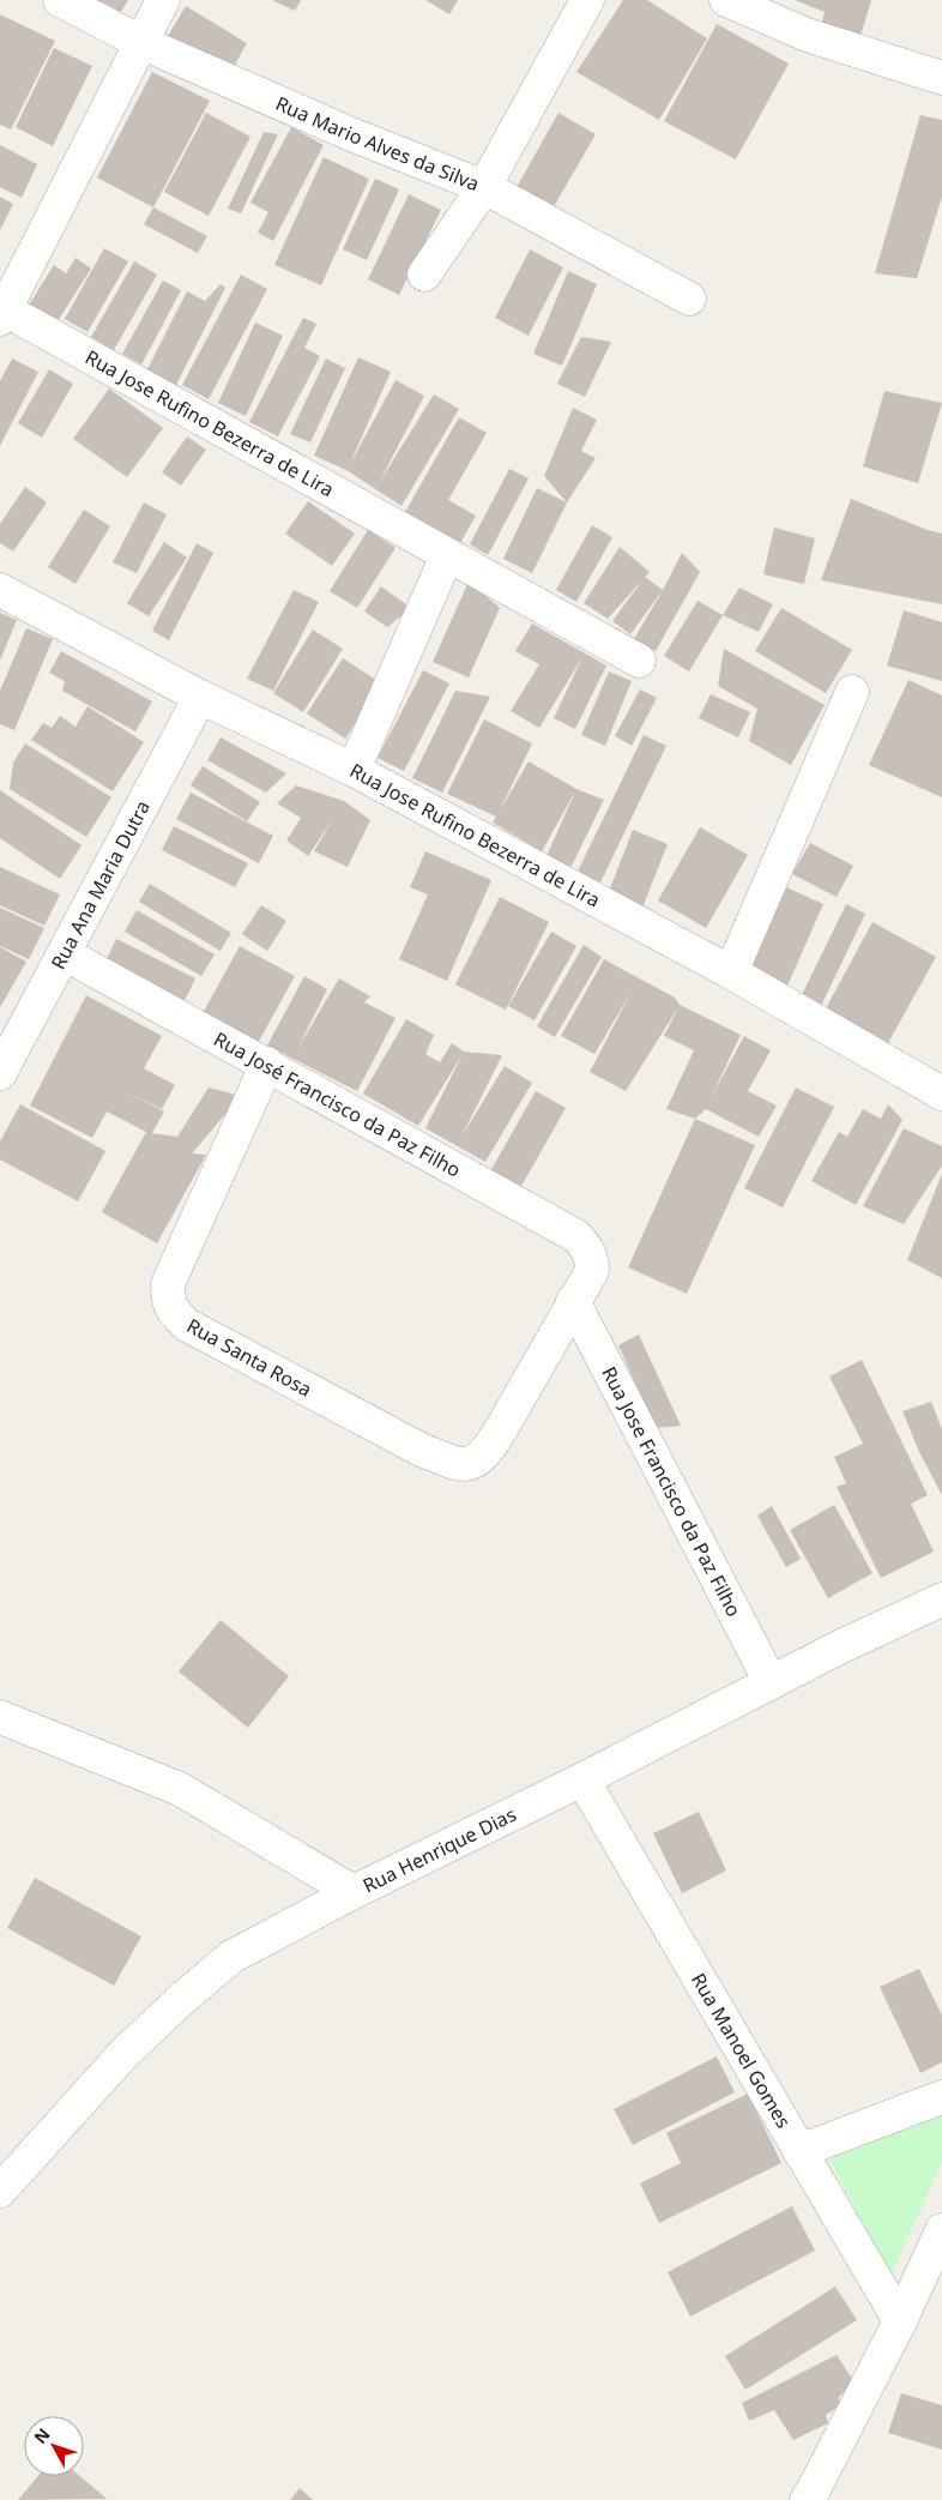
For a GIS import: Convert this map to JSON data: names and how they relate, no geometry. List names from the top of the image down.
{
  "streets": {
    "street": [
      "Rua Mario Alves da Silva",
      "Rua Jose Rufino Bezerra de Lira",
      "Rua Ana Maria Dutra",
      "Rua José Francisco da Paz Filho",
      "Rua Santa Rosa",
      "Rua Jose Francisco da Paz Filho",
      "Rua Henrique Dias",
      "Rua Manoel Gomes"
    ]
  },
  "crossings": [
    ["Rua Jose Rufino Bezerra de Lira", "Rua Ana Maria Dutra"],
    ["Rua Ana Maria Dutra", "Rua José Francisco da Paz Filho"],
    ["Rua José Francisco da Paz Filho", "Rua Santa Rosa"],
    ["Rua José Francisco da Paz Filho", "Rua Jose Francisco da Paz Filho"],
    ["Rua Santa Rosa", "Rua Jose Francisco da Paz Filho"],
    ["Rua Jose Francisco da Paz Filho", "Rua Henrique Dias"],
    ["Rua Henrique Dias", "Rua Manoel Gomes"]
  ],
  "north": "top left"
}
